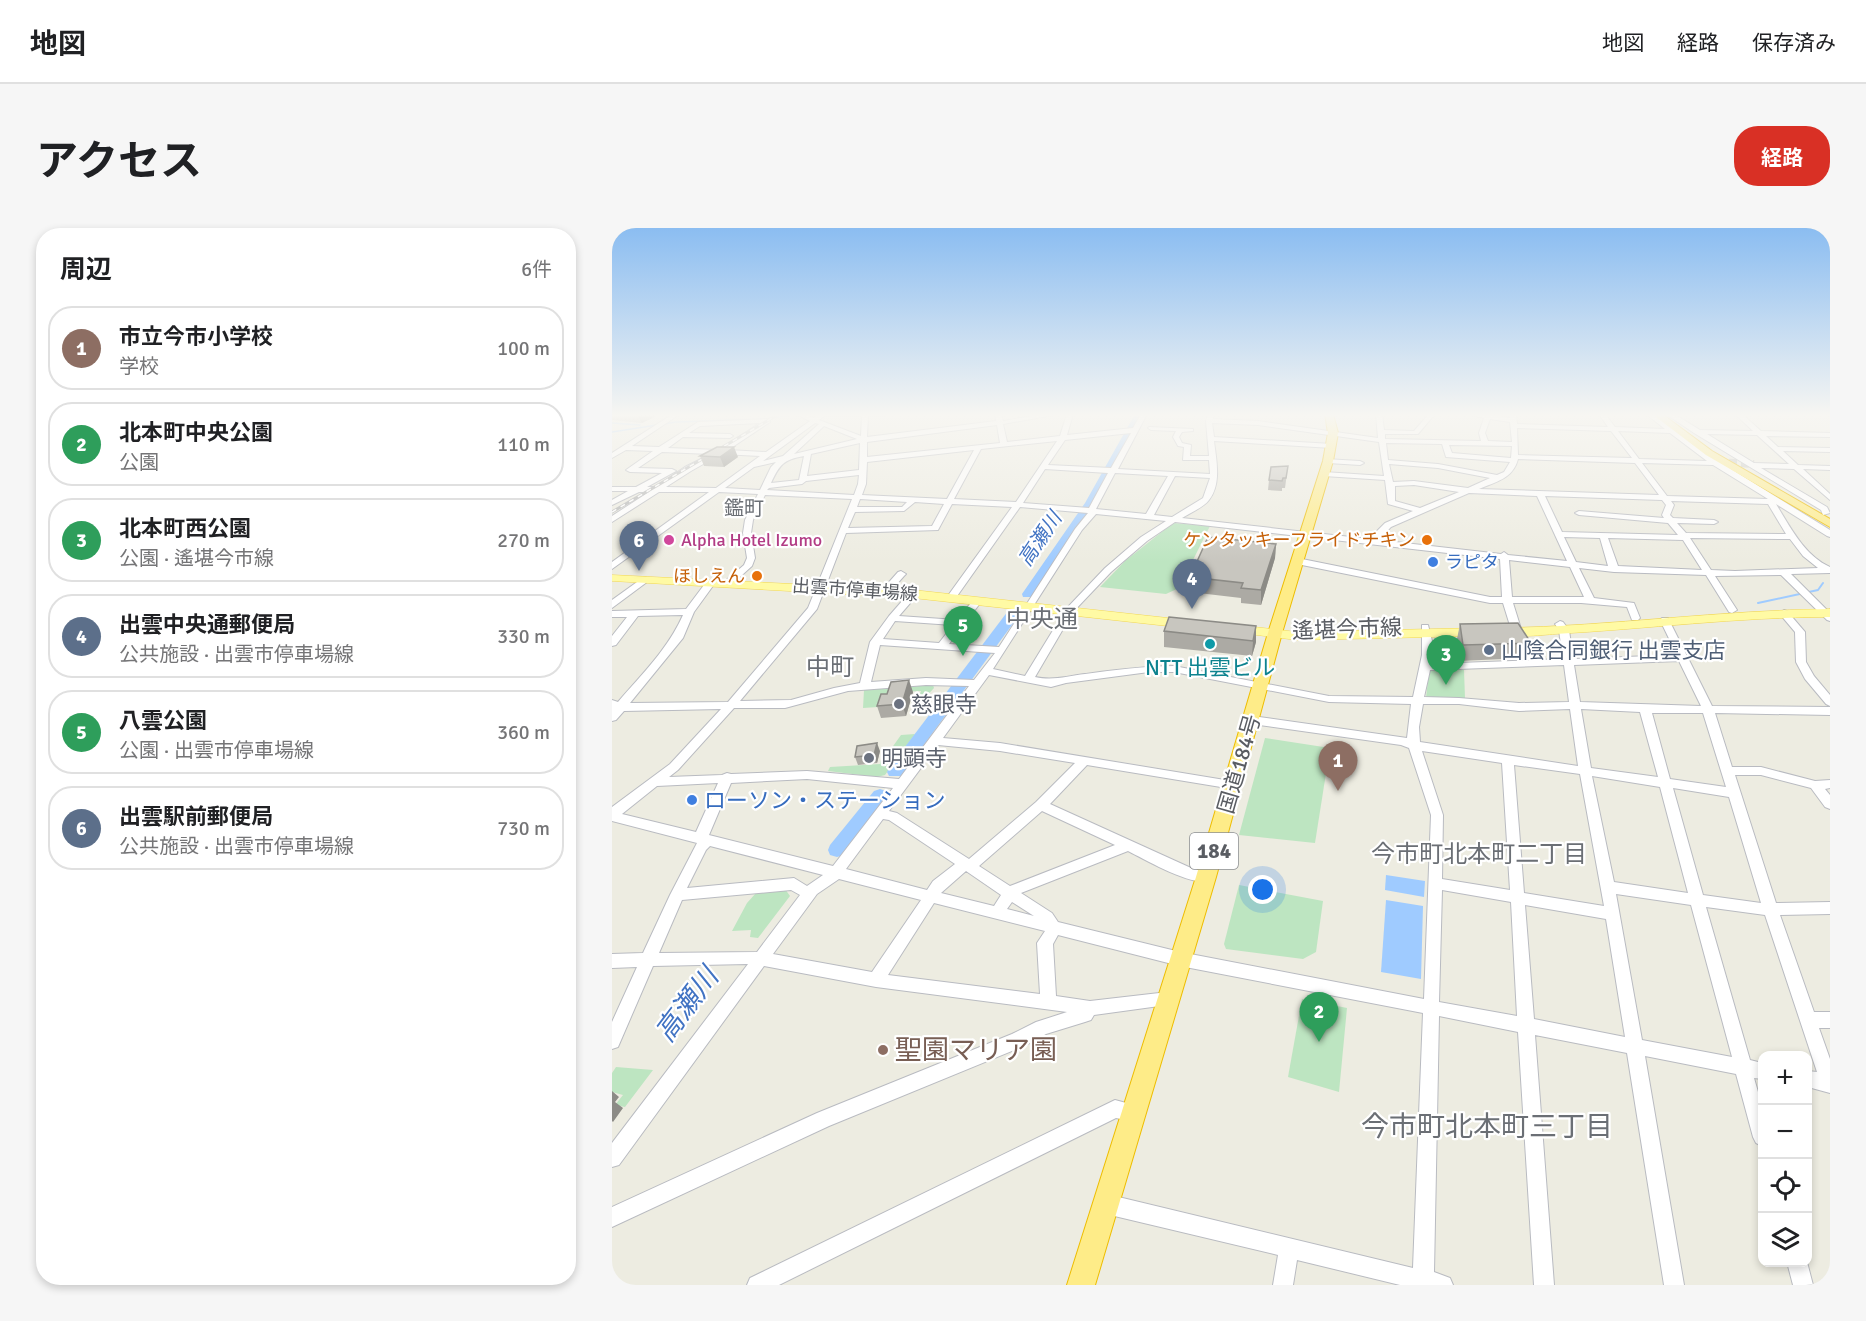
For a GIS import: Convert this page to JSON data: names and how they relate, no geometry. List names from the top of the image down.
{
  "streets": {
    "highway": ["国道184号", "184"],
    "main road": ["出雲市停車場線", "遙堪今市線"]
  },
  "crossings": [
    ["遙堪今市線", "国道184号"]
  ],
  "districts": [
    "鑑町",
    "中央通",
    "中町",
    "今市町北本町二丁目",
    "今市町北本町三丁目"
  ],
  "water": ["高瀬川"],
  "places": [
    "Alpha Hotel Izumo",
    "ケンタッキーフライドチキン",
    "ラピタ",
    "ほしえん",
    "NTT 出雲ビル",
    "山陰合同銀行 出雲支店",
    "慈眼寺",
    "明顕寺",
    "ローソン・ステーション",
    "聖園マリア園"
  ],
  "page": {
    "header": "地図",
    "nav": ["地図", "経路", "保存済み"],
    "title": "アクセス",
    "buttons": "経路",
    "heading": ["周辺", "6件"],
    "list": [
      {
        "mark": "1",
        "name": "市立今市小学校",
        "note": "学校",
        "value": "100 m"
      },
      {
        "mark": "2",
        "name": "北本町中央公園",
        "note": "公園",
        "value": "110 m"
      },
      {
        "mark": "3",
        "name": "北本町西公園",
        "note": "公園 · 遙堪今市線",
        "value": "270 m"
      },
      {
        "mark": "4",
        "name": "出雲中央通郵便局",
        "note": "公共施設 · 出雲市停車場線",
        "value": "330 m"
      },
      {
        "mark": "5",
        "name": "八雲公園",
        "note": "公園 · 出雲市停車場線",
        "value": "360 m"
      },
      {
        "mark": "6",
        "name": "出雲駅前郵便局",
        "note": "公共施設 · 出雲市停車場線",
        "value": "730 m"
      }
    ],
    "pins": [
      "6",
      "4",
      "5",
      "3",
      "1",
      "2"
    ],
    "map_buttons": ["+", "−"]
  }
}
